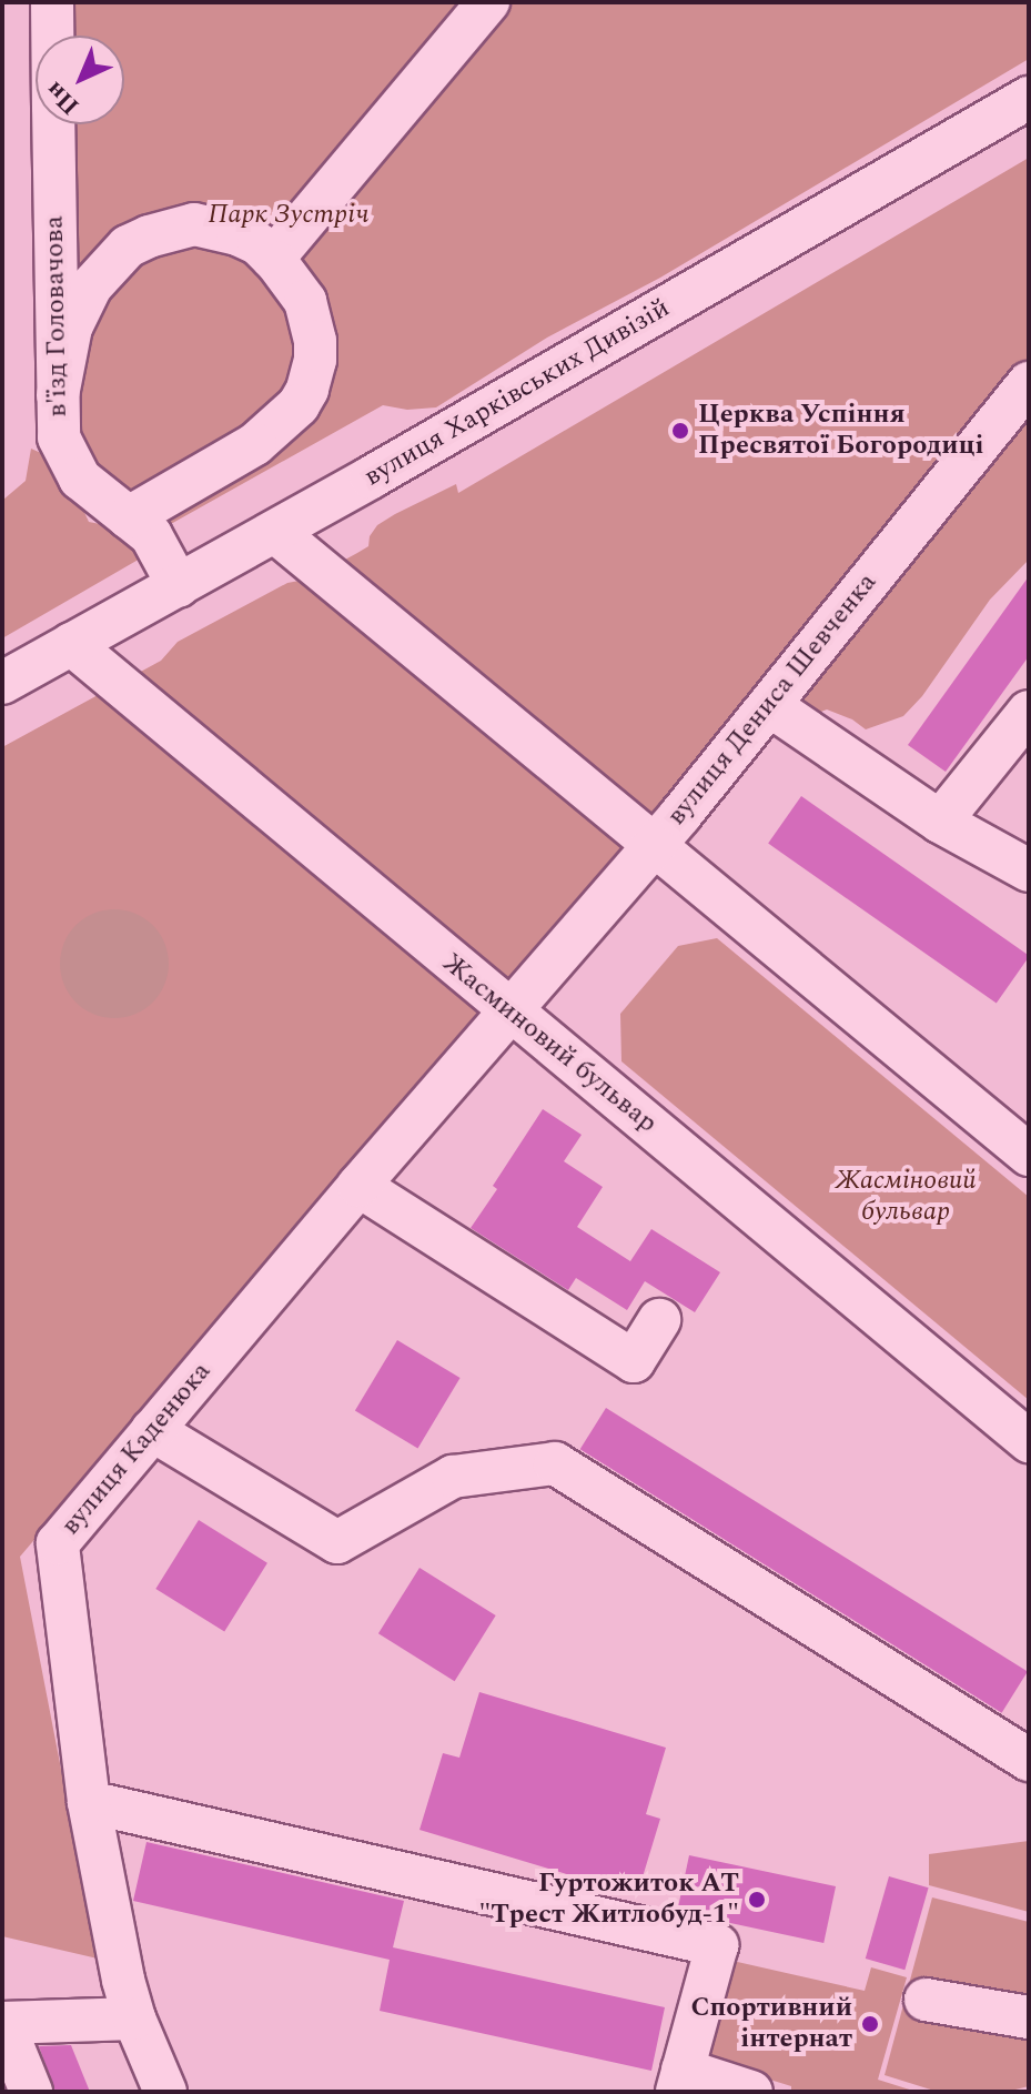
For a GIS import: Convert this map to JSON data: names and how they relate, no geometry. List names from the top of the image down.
{
  "streets": {
    "street": [
      "в'їзд Головачова",
      "вулиця Харківських Дивізій",
      "вулиця Дениса Шевченка",
      "Жасминовий бульвар",
      "вулиця Каденюка"
    ]
  },
  "crossings": [
    ["в'їзд Головачова", "вулиця Харківських Дивізій"],
    ["вулиця Харківських Дивізій", "Жасминовий бульвар"],
    ["вулиця Дениса Шевченка", "Жасминовий бульвар"],
    ["вулиця Дениса Шевченка", "вулиця Каденюка"],
    ["Жасминовий бульвар", "вулиця Каденюка"]
  ],
  "parks": ["Парк Зустріч", "Жасміновий бульвар"],
  "places": ["Церква Успіння Пресвятої Богородиці", "Гуртожиток АТ \"Трест Житлобуд-1\"", "Спортивний інтернат"],
  "north": "bottom left"
}
